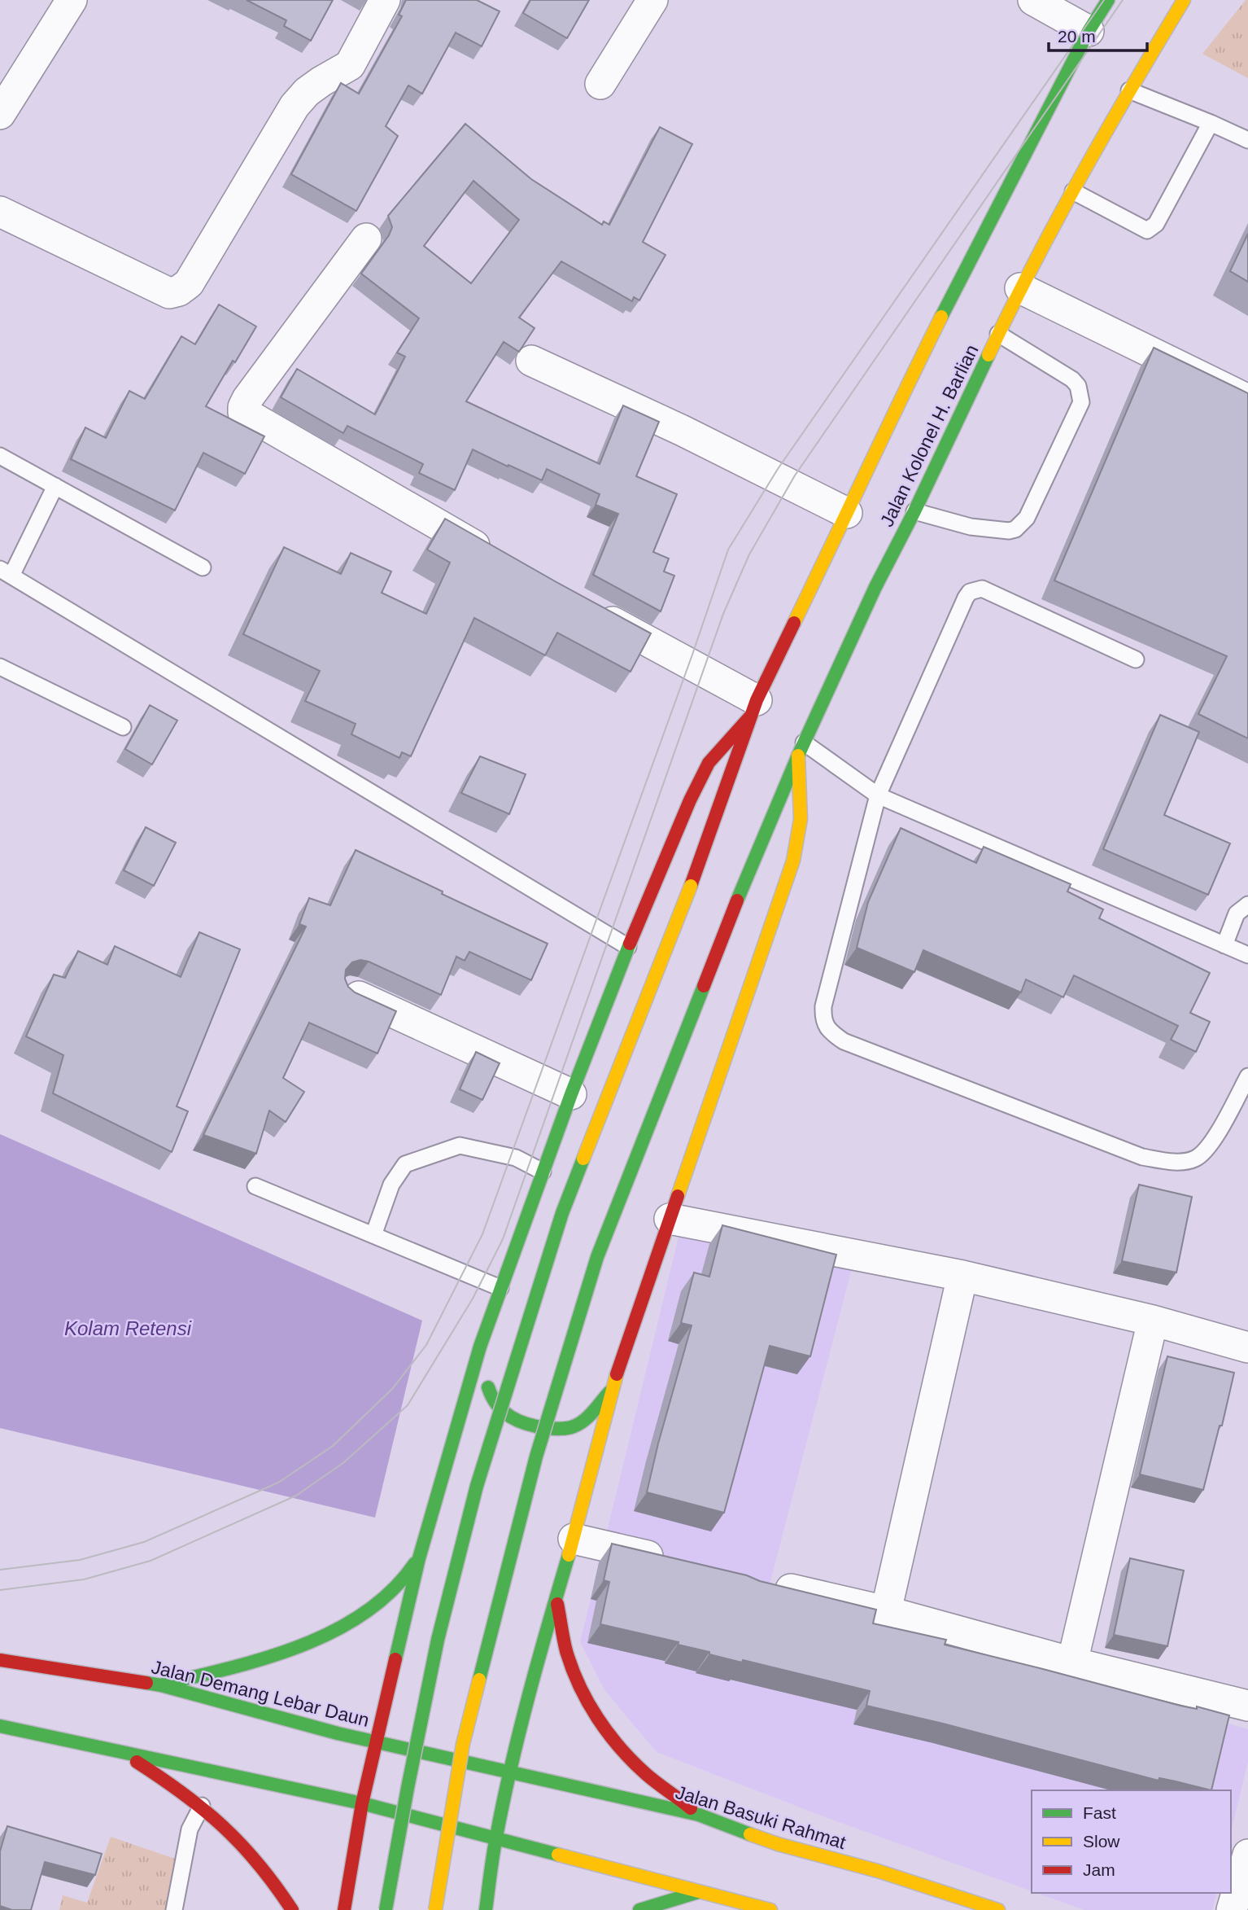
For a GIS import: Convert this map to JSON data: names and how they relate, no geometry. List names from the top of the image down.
{
  "streets": {
    "highway": ["Jalan Kolonel H. Barlian", "Jalan Demang Lebar Daun", "Jalan Basuki Rahmat"]
  },
  "crossings": [
    ["Jalan Demang Lebar Daun", "Jalan Basuki Rahmat"]
  ],
  "water": ["Kolam Retensi"],
  "legend": ["Fast", "Slow", "Jam"],
  "scale_bar": "20 m"
}
